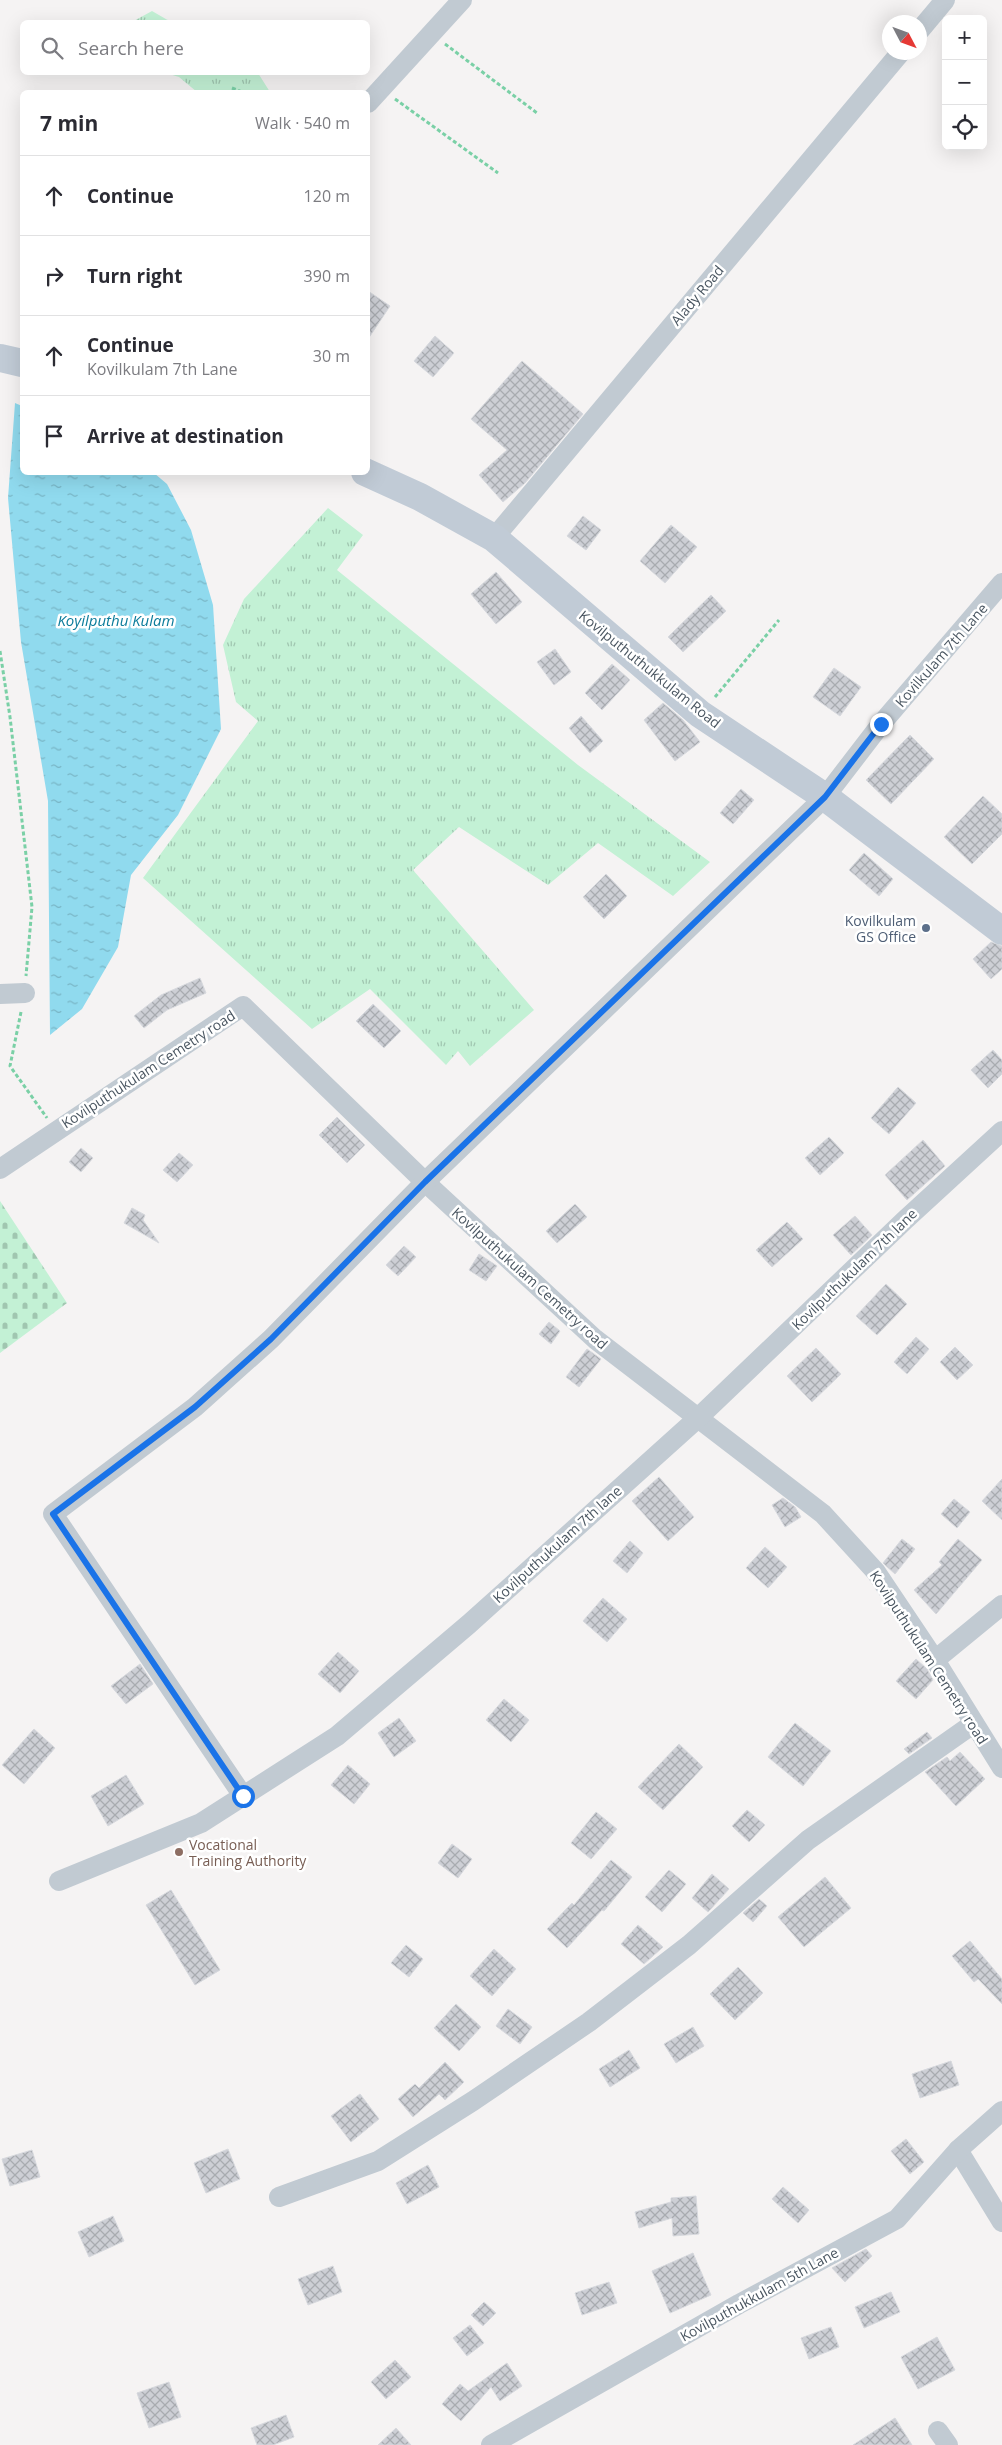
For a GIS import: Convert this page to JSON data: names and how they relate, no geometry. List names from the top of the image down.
{
  "streets": {
    "street": [
      "Alady Road",
      "Kovilkulam 7th Lane",
      "Kovilputhuthukkulam Road",
      "Kovilputhukulam Cemetry road",
      "Kovilputhukulam 7th lane",
      "Kovilputhukkulam 5th Lane"
    ]
  },
  "crossings": [
    ["Alady Road", "Kovilputhuthukkulam Road"],
    ["Kovilkulam 7th Lane", "Kovilputhuthukkulam Road"],
    ["Kovilkulam 7th Lane", "Kovilputhukulam Cemetry road"],
    ["Kovilkulam 7th Lane", "Kovilputhukulam 7th lane"],
    ["Kovilputhukulam Cemetry road", "Kovilputhukulam 7th lane"]
  ],
  "water": ["Koyilputhu Kulam"],
  "places": ["Kovilkulam GS Office", "Vocational Training Authority"],
  "north": "bottom right",
  "page": {
    "map_buttons": ["+", "−"],
    "search": "Search here",
    "heading": ["7 min", "Walk · 540 m"],
    "list": [
      ["Continue", "120 m"],
      ["Turn right", "390 m"],
      ["Continue", "Kovilkulam 7th Lane", "30 m"],
      "Arrive at destination"
    ]
  }
}
